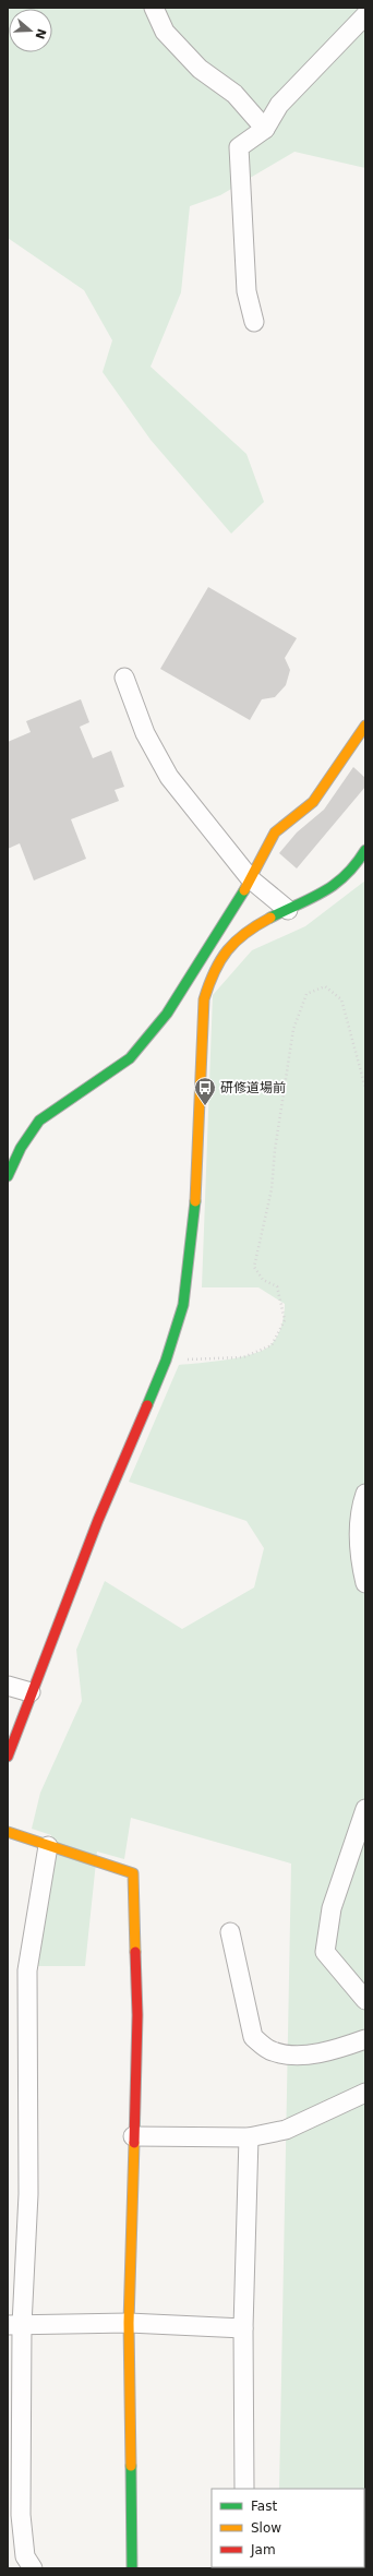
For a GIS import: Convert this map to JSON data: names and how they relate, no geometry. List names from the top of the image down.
{
  "places": {
    "bus stop": ["研修道場前"]
  },
  "legend": ["Fast", "Slow", "Jam"],
  "north": "right"
}
